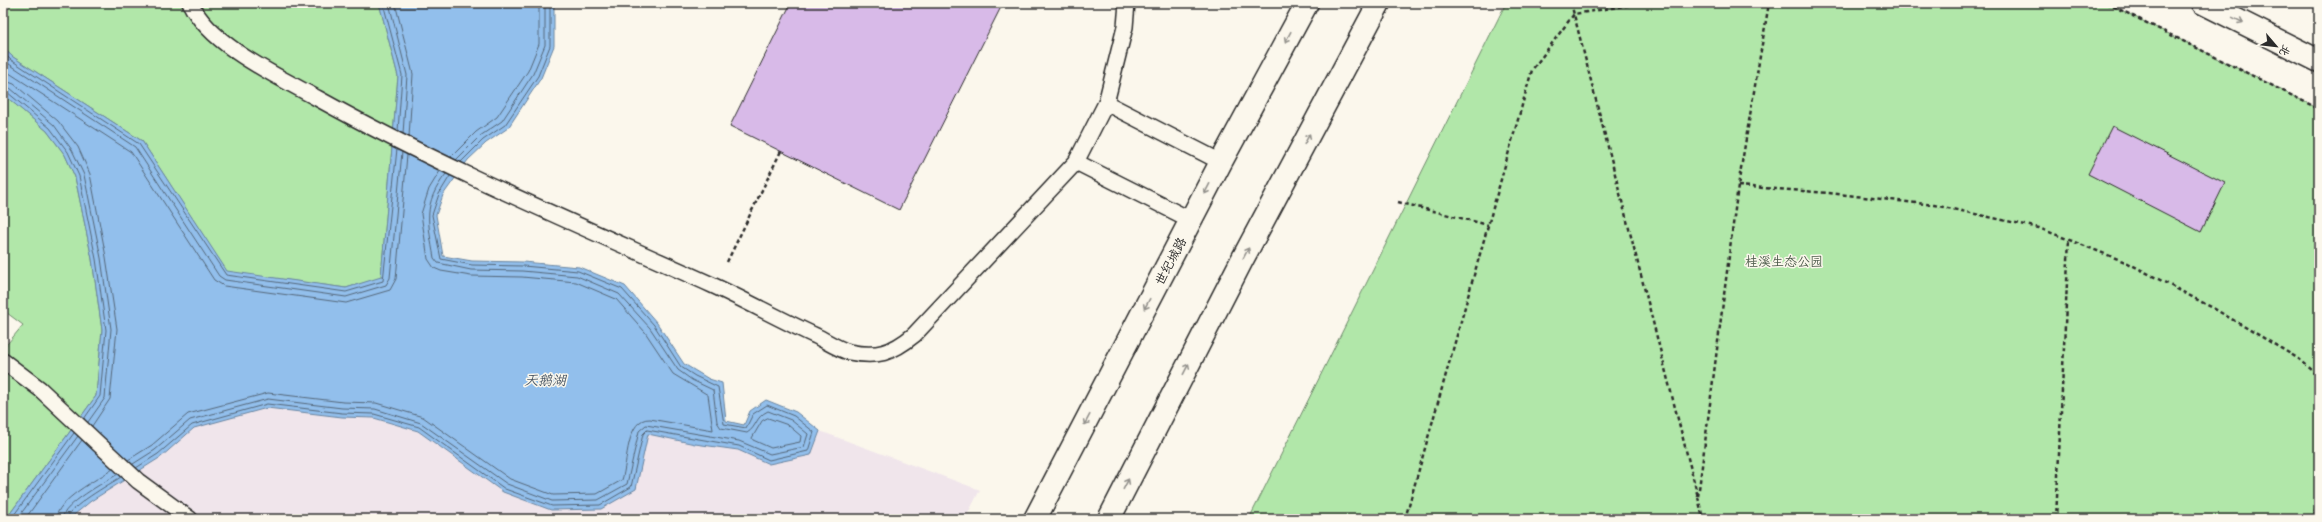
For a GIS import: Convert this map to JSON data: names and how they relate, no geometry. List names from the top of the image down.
{
  "streets": {
    "main road": ["世纪城路"]
  },
  "water": ["天鹅湖"],
  "parks": ["桂溪生态公园"],
  "north": "bottom right"
}
